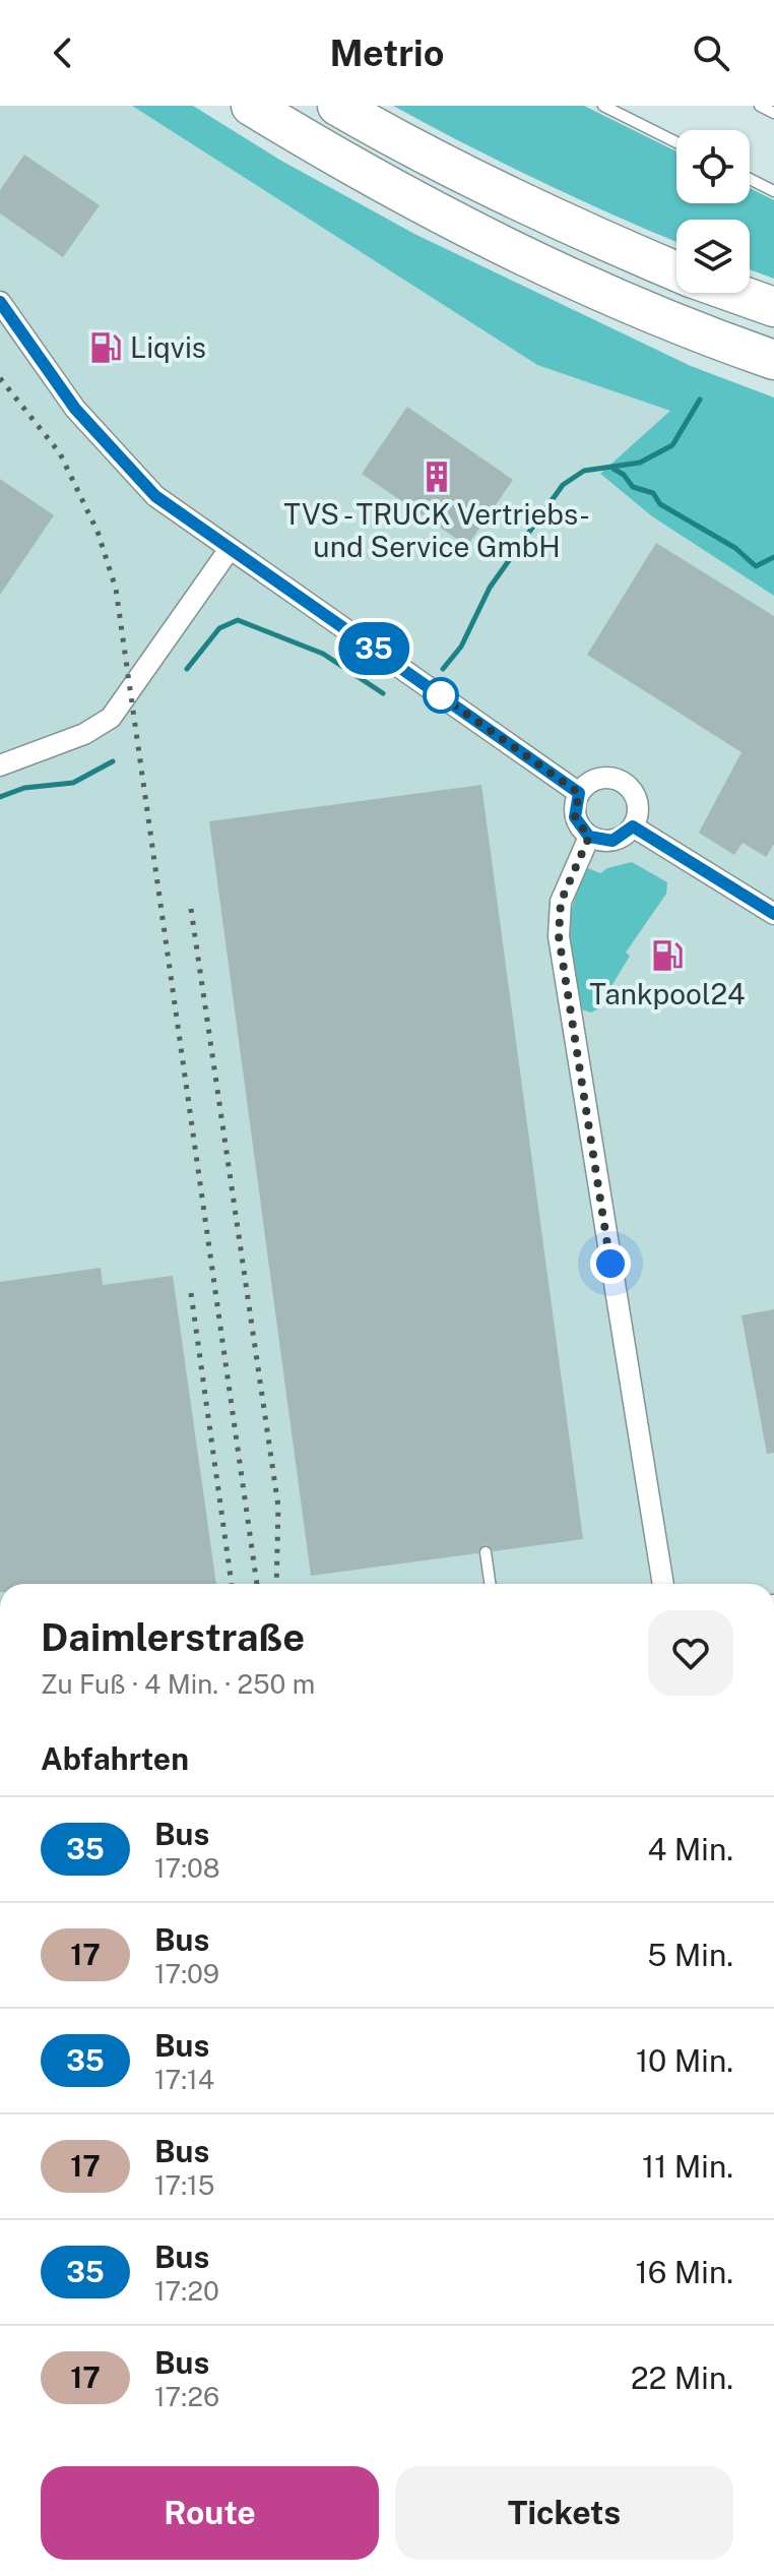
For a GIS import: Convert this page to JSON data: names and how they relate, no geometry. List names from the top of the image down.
{
  "places": {
    "fuel station": ["Liqvis", "Tankpool24"],
    "building": ["TVS - TRUCK Vertriebs- und Service GmbH"]
  },
  "lines": ["bus line 35"],
  "page": {
    "header": "Metrio",
    "on_map": "35",
    "heading": [
      ["Daimlerstraße", "Zu Fuß · 4 Min. · 250 m"],
      "Abfahrten"
    ],
    "list": [
      {
        "mark": "35",
        "name": "Bus",
        "note": "17:08",
        "value": "4 Min."
      },
      {
        "mark": "17",
        "name": "Bus",
        "note": "17:09",
        "value": "5 Min."
      },
      {
        "mark": "35",
        "name": "Bus",
        "note": "17:14",
        "value": "10 Min."
      },
      {
        "mark": "17",
        "name": "Bus",
        "note": "17:15",
        "value": "11 Min."
      },
      {
        "mark": "35",
        "name": "Bus",
        "note": "17:20",
        "value": "16 Min."
      },
      {
        "mark": "17",
        "name": "Bus",
        "note": "17:26",
        "value": "22 Min."
      }
    ],
    "buttons": ["Route", "Tickets"]
  }
}
